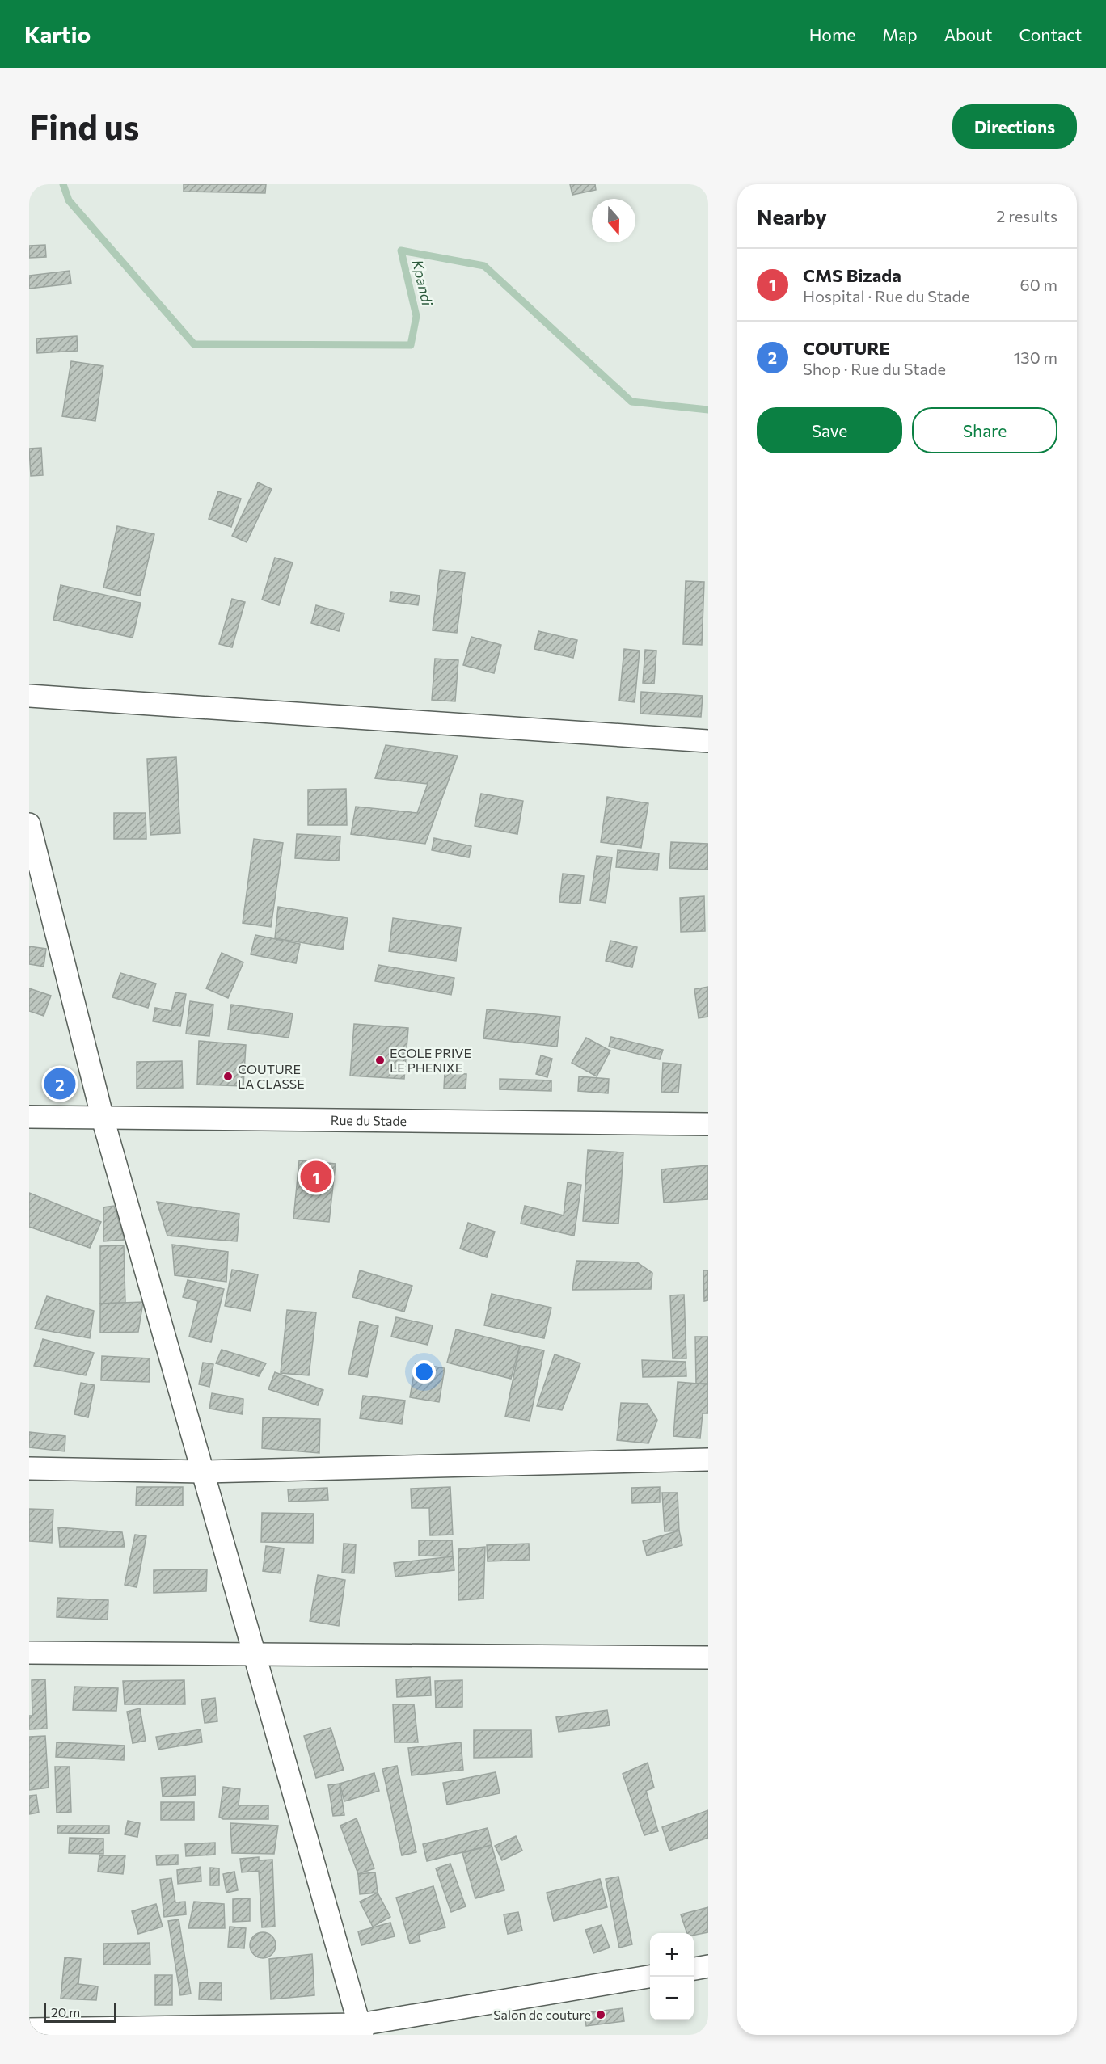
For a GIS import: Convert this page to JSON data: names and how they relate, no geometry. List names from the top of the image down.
{
  "streets": {
    "street": ["Rue du Stade"]
  },
  "water": ["Kpandi"],
  "places": ["ECOLE PRIVE LE PHENIXE", "COUTURE LA CLASSE", "Salon de couture"],
  "scale_bar": "20 m",
  "north": "bottom",
  "page": {
    "header": "Kartio",
    "nav": [
      "Home",
      "Map",
      "About",
      "Contact"
    ],
    "buttons": [
      "Directions",
      ["Save", "Share"]
    ],
    "title": "Find us",
    "heading": ["Nearby", "2 results"],
    "list": [
      {
        "mark": "1",
        "name": "CMS Bizada",
        "note": "Hospital · Rue du Stade",
        "value": "60 m"
      },
      {
        "mark": "2",
        "name": "COUTURE",
        "note": "Shop · Rue du Stade",
        "value": "130 m"
      }
    ],
    "pins": ["2", "1"],
    "map_buttons": ["+", "−"],
    "scale": "20 m"
  }
}
